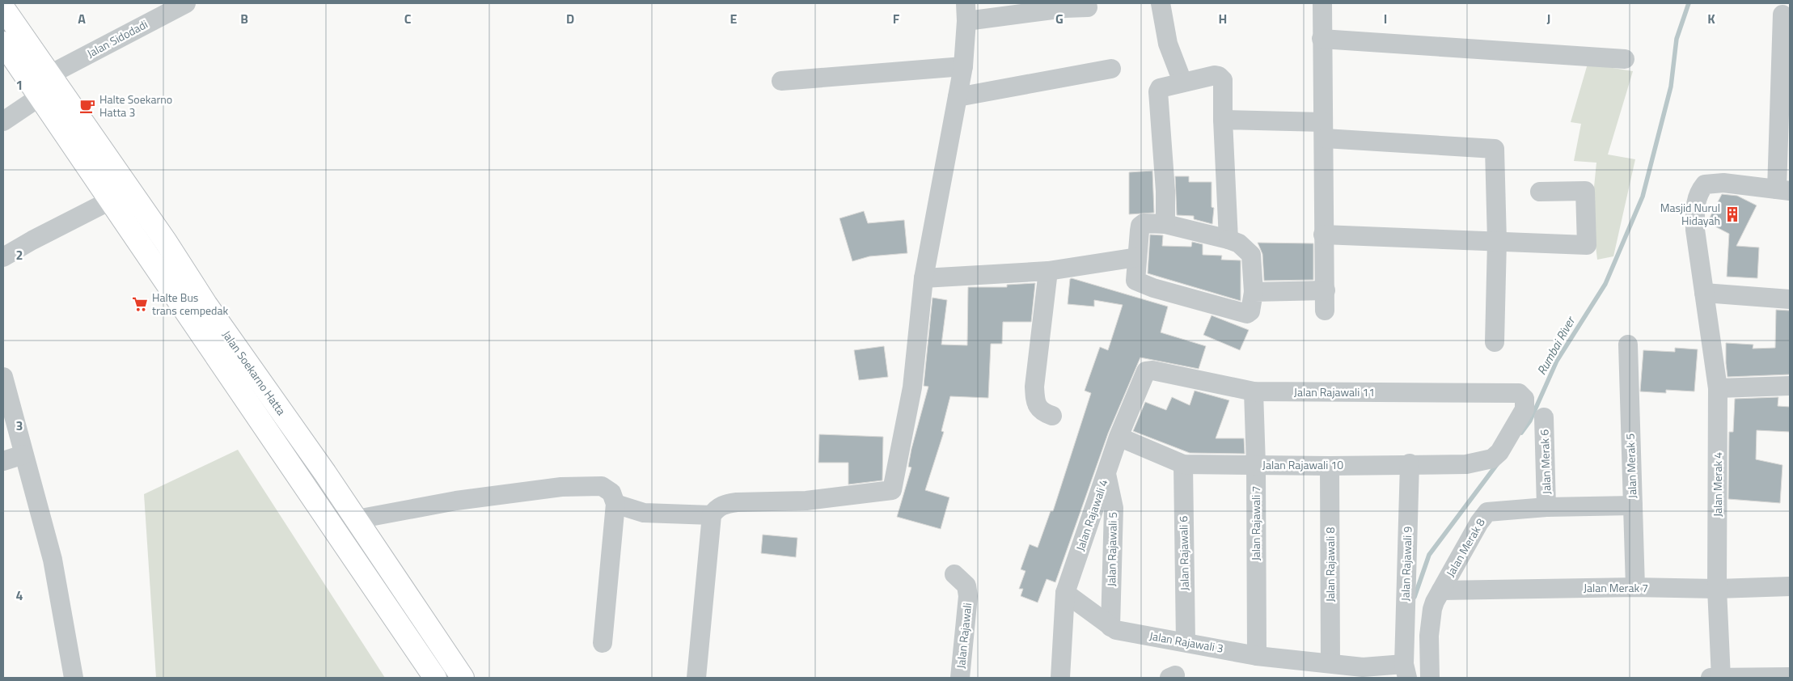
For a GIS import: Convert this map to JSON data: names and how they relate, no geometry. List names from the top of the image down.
{
  "streets": {
    "main road": ["Jalan Soekarno Hatta"],
    "street": [
      "Jalan Sidodadi",
      "Jalan Rajawali 11",
      "Jalan Merak 6",
      "Jalan Rajawali 10",
      "Jalan Merak 5",
      "Jalan Merak 4",
      "Jalan Rajawali 4",
      "Jalan Rajawali 7",
      "Jalan Merak 8",
      "Jalan Rajawali 5",
      "Jalan Rajawali 6",
      "Jalan Rajawali 9",
      "Jalan Rajawali 8",
      "Jalan Merak 7",
      "Jalan Rajawali",
      "Jalan Rajawali 3"
    ]
  },
  "crossings": [
    ["Jalan Sidodadi", "Jalan Soekarno Hatta"],
    ["Jalan Rajawali 11", "Jalan Rajawali 10"],
    ["Jalan Rajawali 11", "Jalan Rajawali 4"],
    ["Jalan Rajawali 11", "Jalan Rajawali 7"],
    ["Jalan Merak 6", "Jalan Merak 8"],
    ["Jalan Rajawali 10", "Jalan Rajawali 4"],
    ["Jalan Rajawali 10", "Jalan Rajawali 7"],
    ["Jalan Rajawali 10", "Jalan Rajawali 6"],
    ["Jalan Rajawali 10", "Jalan Rajawali 9"],
    ["Jalan Rajawali 10", "Jalan Rajawali 8"],
    ["Jalan Merak 5", "Jalan Merak 8"],
    ["Jalan Merak 5", "Jalan Merak 7"],
    ["Jalan Merak 4", "Jalan Merak 7"],
    ["Jalan Rajawali 4", "Jalan Rajawali 5"],
    ["Jalan Rajawali 4", "Jalan Rajawali 3"],
    ["Jalan Rajawali 7", "Jalan Rajawali 3"],
    ["Jalan Merak 8", "Jalan Merak 7"],
    ["Jalan Rajawali 5", "Jalan Rajawali 3"],
    ["Jalan Rajawali 6", "Jalan Rajawali 3"],
    ["Jalan Rajawali 9", "Jalan Rajawali 3"],
    ["Jalan Rajawali 8", "Jalan Rajawali 3"]
  ],
  "water": ["Rumbai River"],
  "places": {
    "cafe": ["Halte Soekarno Hatta 3"],
    "building": ["Masjid Nurul Hidayah"],
    "supermarket": ["Halte Bus trans cempedak"]
  },
  "grid": {
    "columns": [
      "A",
      "B",
      "C",
      "D",
      "E",
      "F",
      "G",
      "H",
      "I",
      "J",
      "K"
    ],
    "rows": [
      "1",
      "2",
      "3",
      "4"
    ]
  }
}
